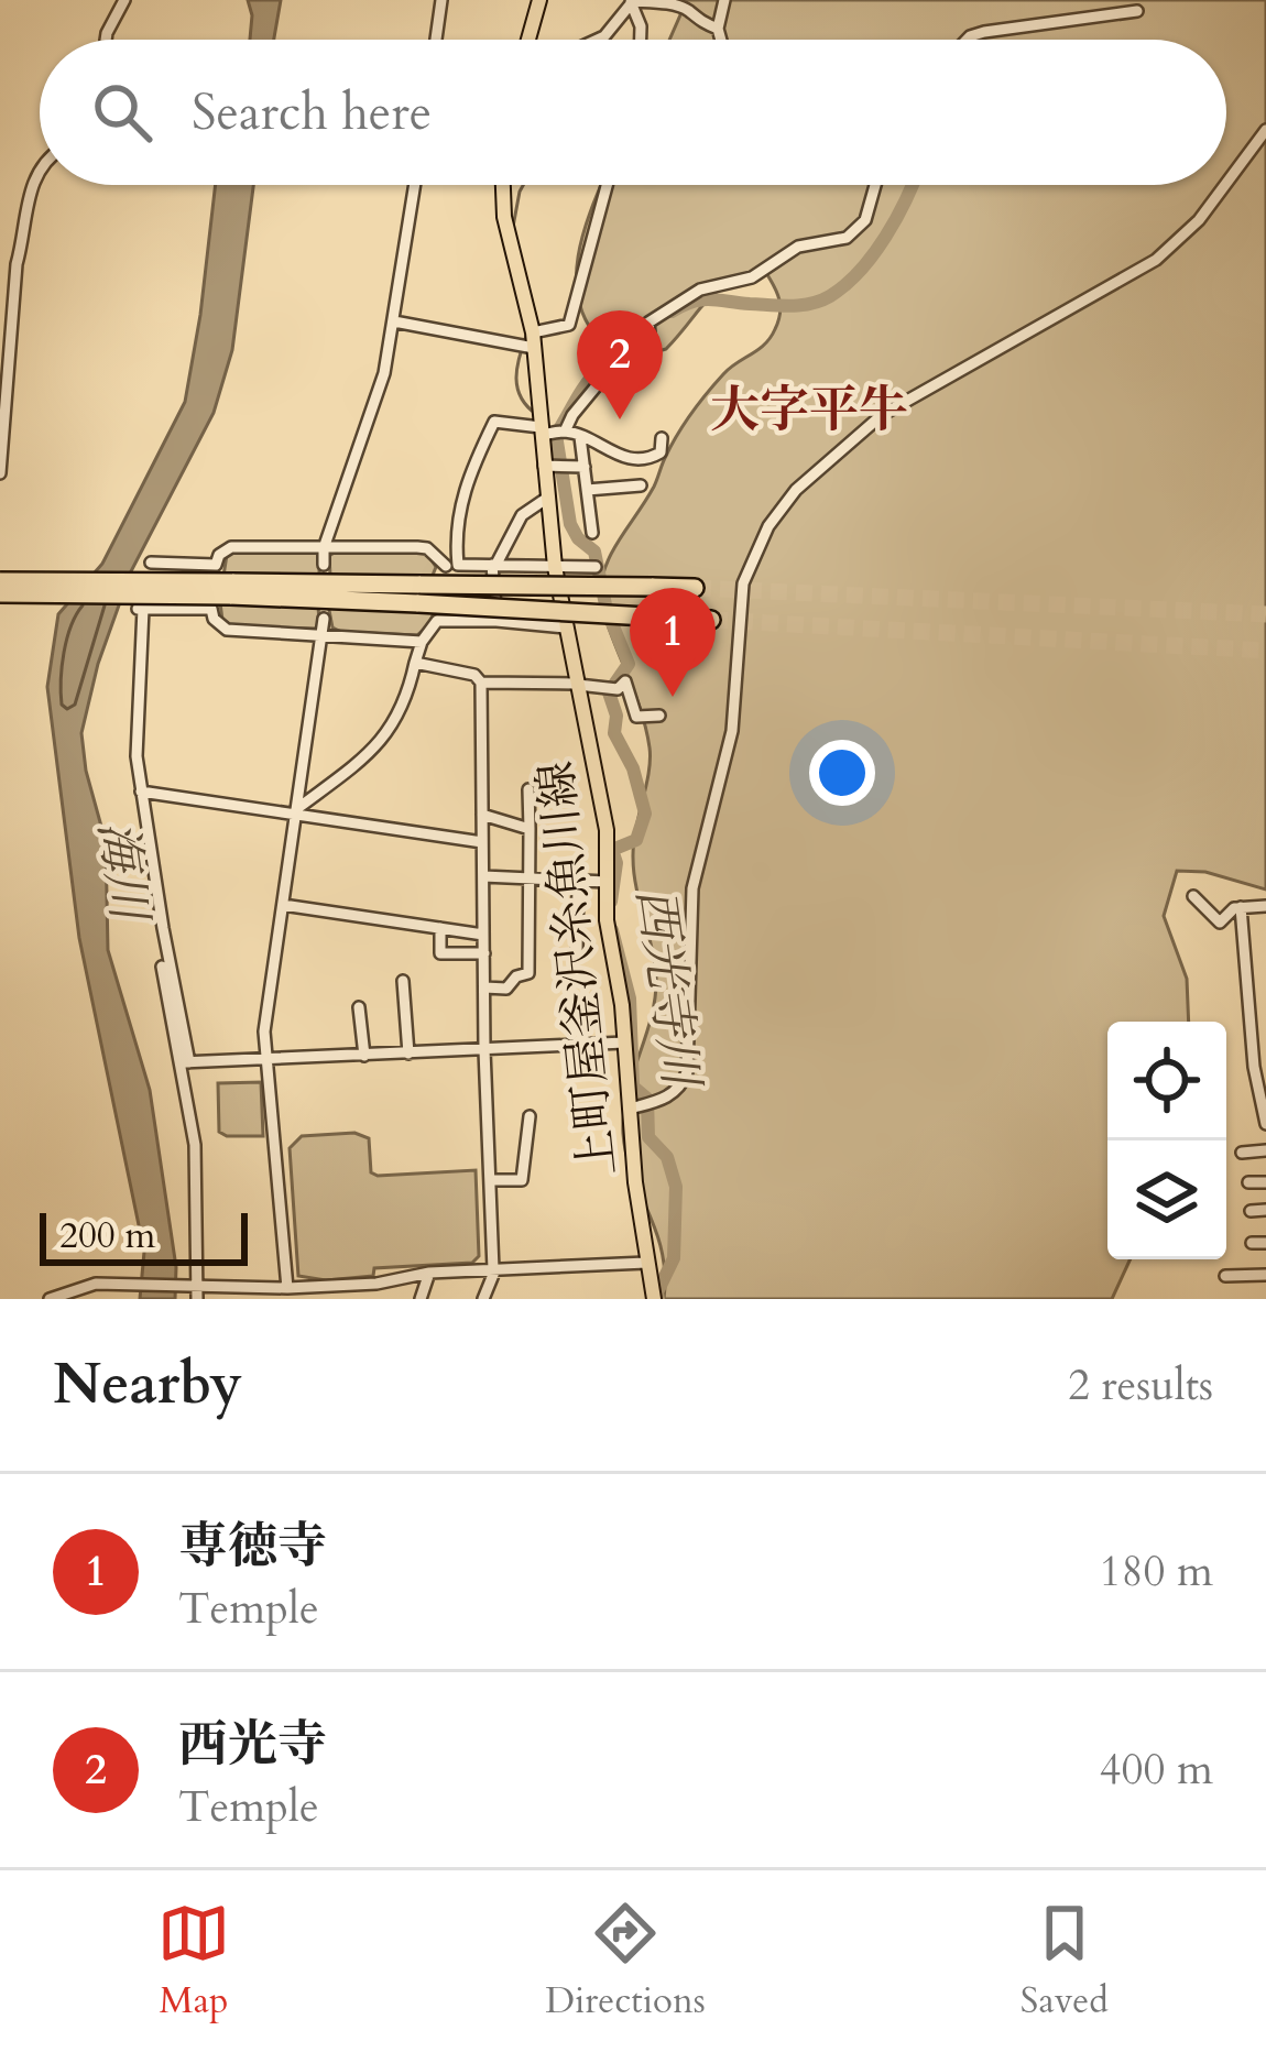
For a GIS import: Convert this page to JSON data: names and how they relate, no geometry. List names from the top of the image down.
{
  "streets": {
    "main road": ["上町屋釜沢糸魚川線"]
  },
  "districts": ["大字平牛"],
  "water": ["海川", "西光寺川"],
  "scale_bar": "200 m",
  "page": {
    "search": "Search here",
    "pins": ["2", "1"],
    "scale": "200 m",
    "heading": ["Nearby", "2 results"],
    "list": [
      {
        "mark": "1",
        "name": "専徳寺",
        "note": "Temple",
        "value": "180 m"
      },
      {
        "mark": "2",
        "name": "西光寺",
        "note": "Temple",
        "value": "400 m"
      }
    ],
    "nav": ["Map", "Directions", "Saved"]
  }
}
